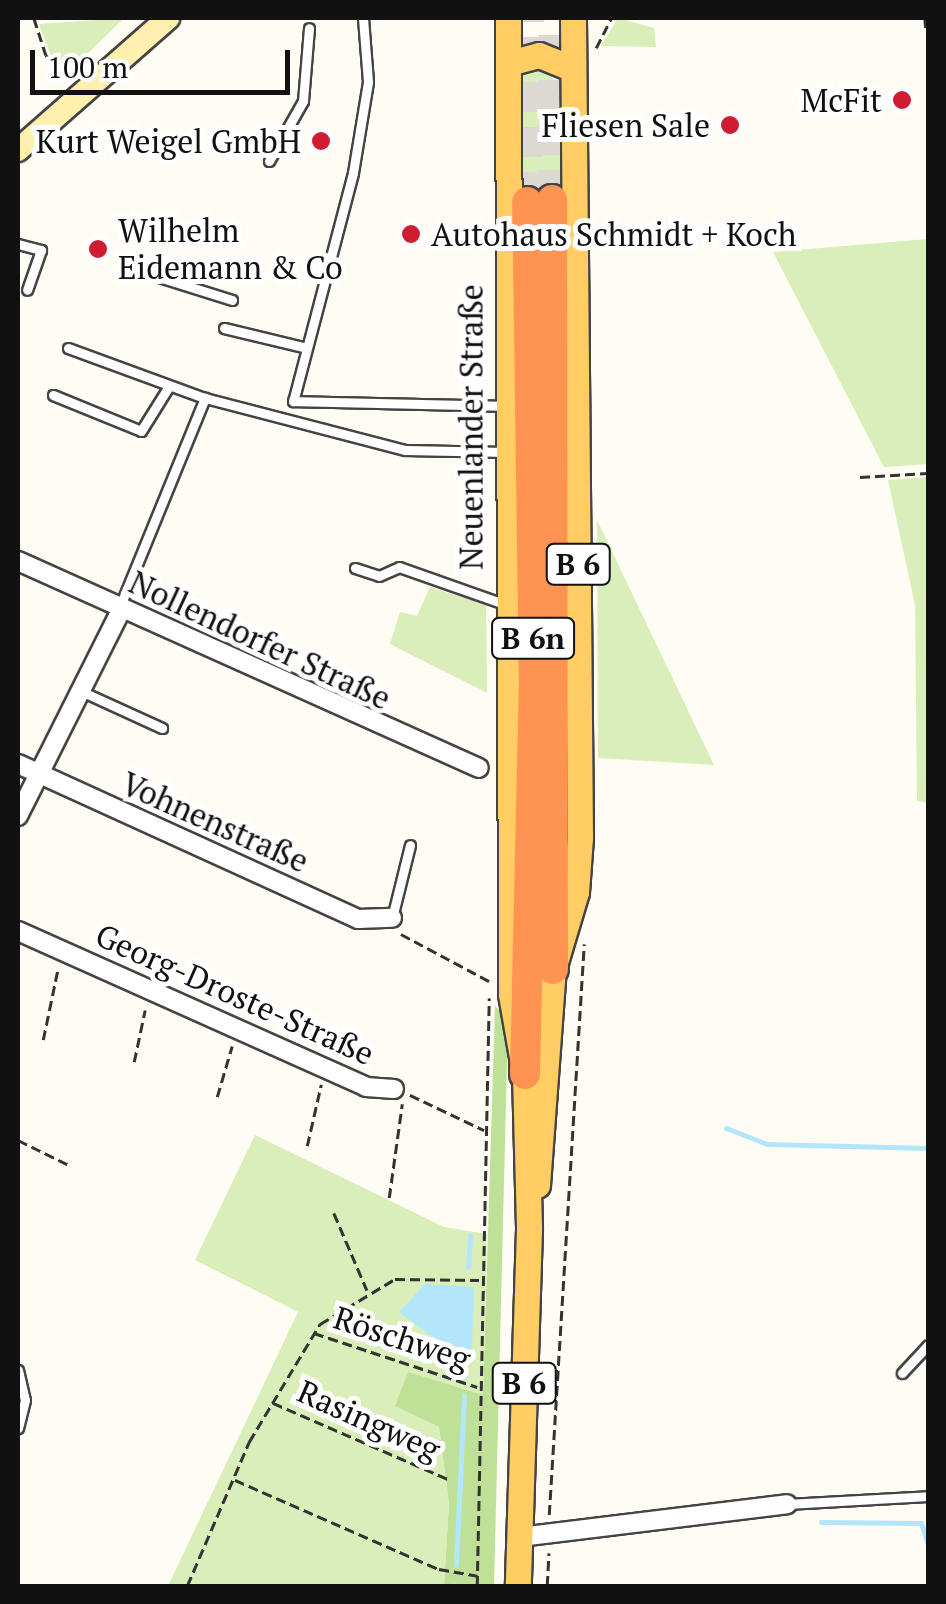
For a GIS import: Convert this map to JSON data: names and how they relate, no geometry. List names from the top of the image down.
{
  "streets": {
    "highway": ["Neuenlander Straße", "B 6n"],
    "main road": ["B 6"],
    "street": ["Nollendorfer Straße", "Vohnenstraße", "Georg-Droste-Straße"],
    "path": ["Röschweg", "Rasingweg"]
  },
  "crossings": [
    ["Neuenlander Straße", "B 6"]
  ],
  "places": [
    "McFit",
    "Fliesen Sale",
    "Kurt Weigel GmbH",
    "Autohaus Schmidt + Koch",
    "Wilhelm Eidemann & Co"
  ],
  "scale_bar": "100 m"
}
